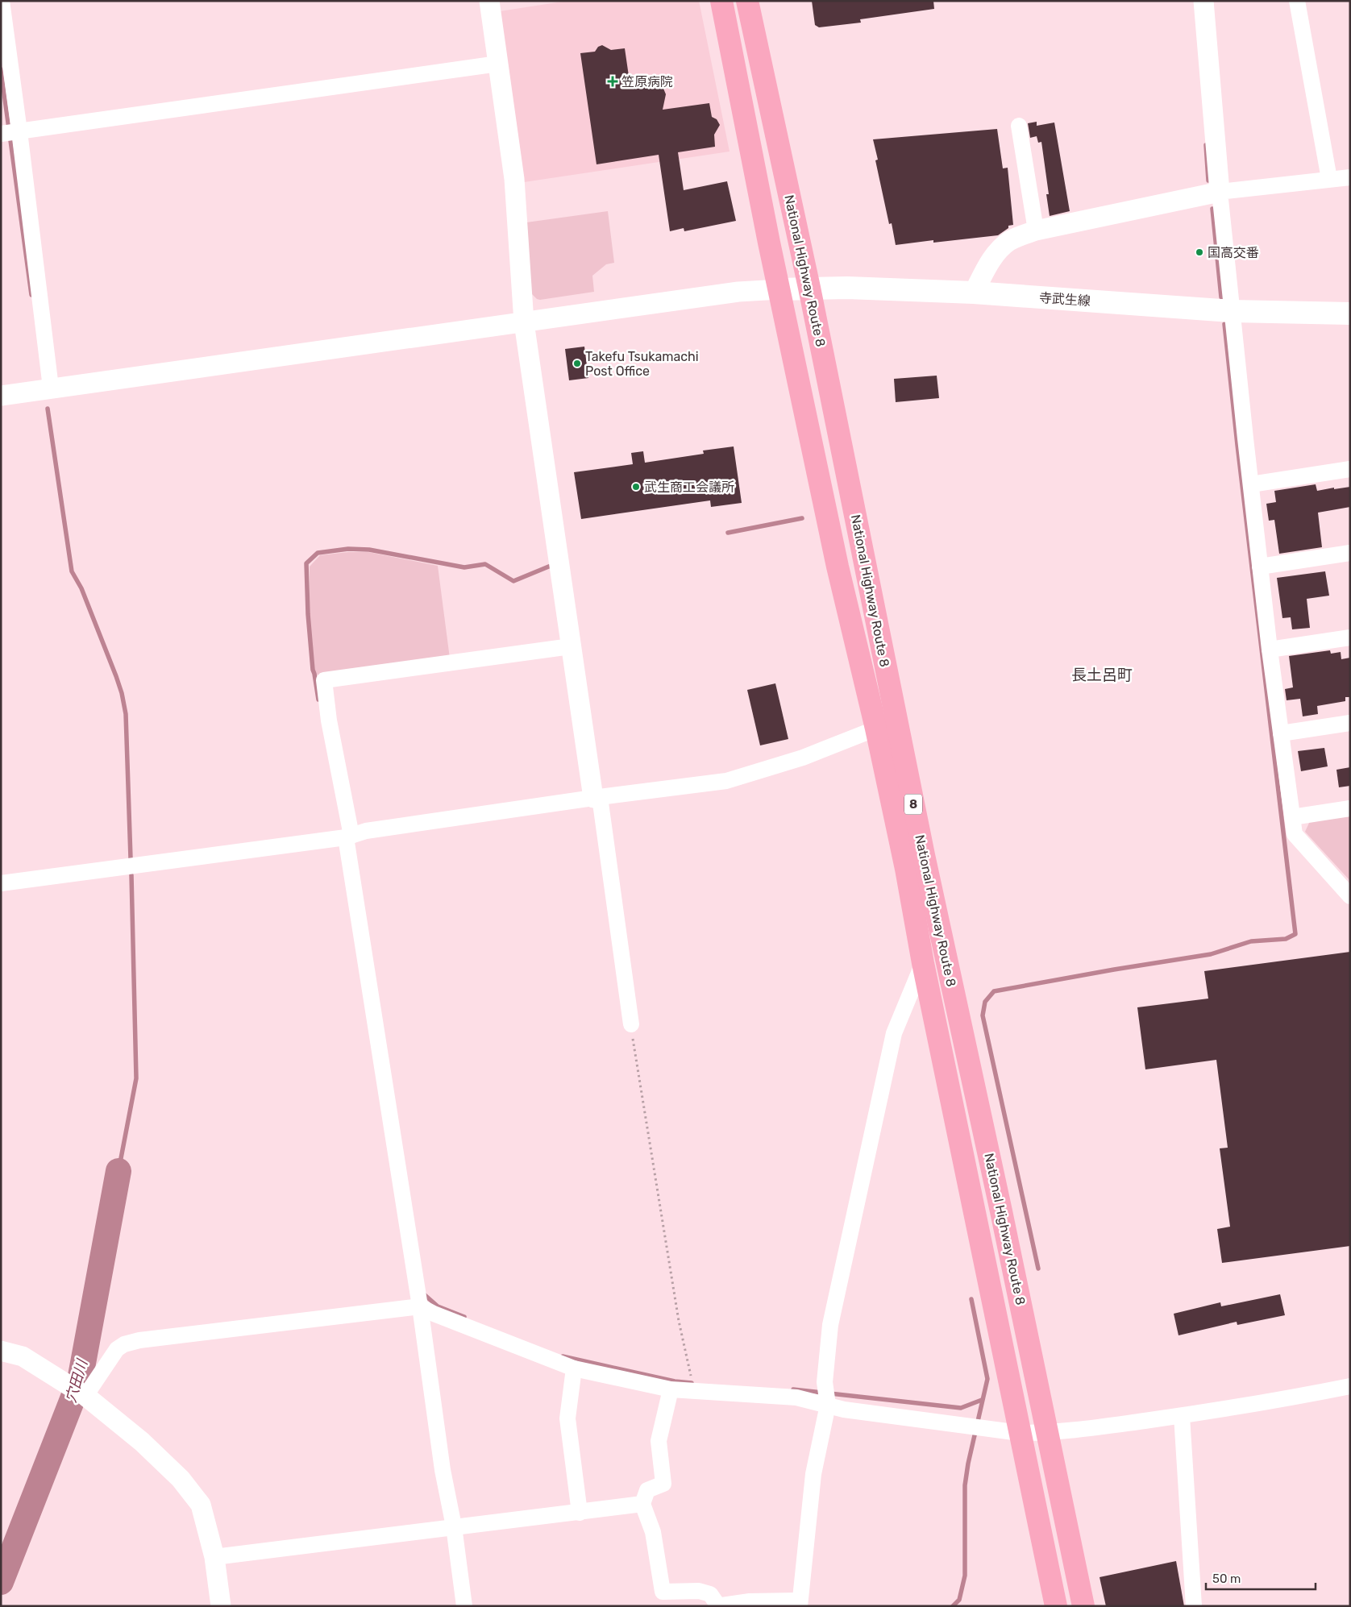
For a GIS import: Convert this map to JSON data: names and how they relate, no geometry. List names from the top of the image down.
{
  "streets": {
    "highway": ["National Highway Route 8", "8"],
    "main road": ["寺武生線"]
  },
  "crossings": [
    ["National Highway Route 8", "寺武生線"]
  ],
  "districts": ["長土呂町"],
  "water": ["穴田川"],
  "places": {
    "health": ["笠原病院"],
    "other": ["国高交番", "Takefu Tsukamachi Post Office", "武生商工会議所"]
  },
  "scale_bar": "50 m"
}
